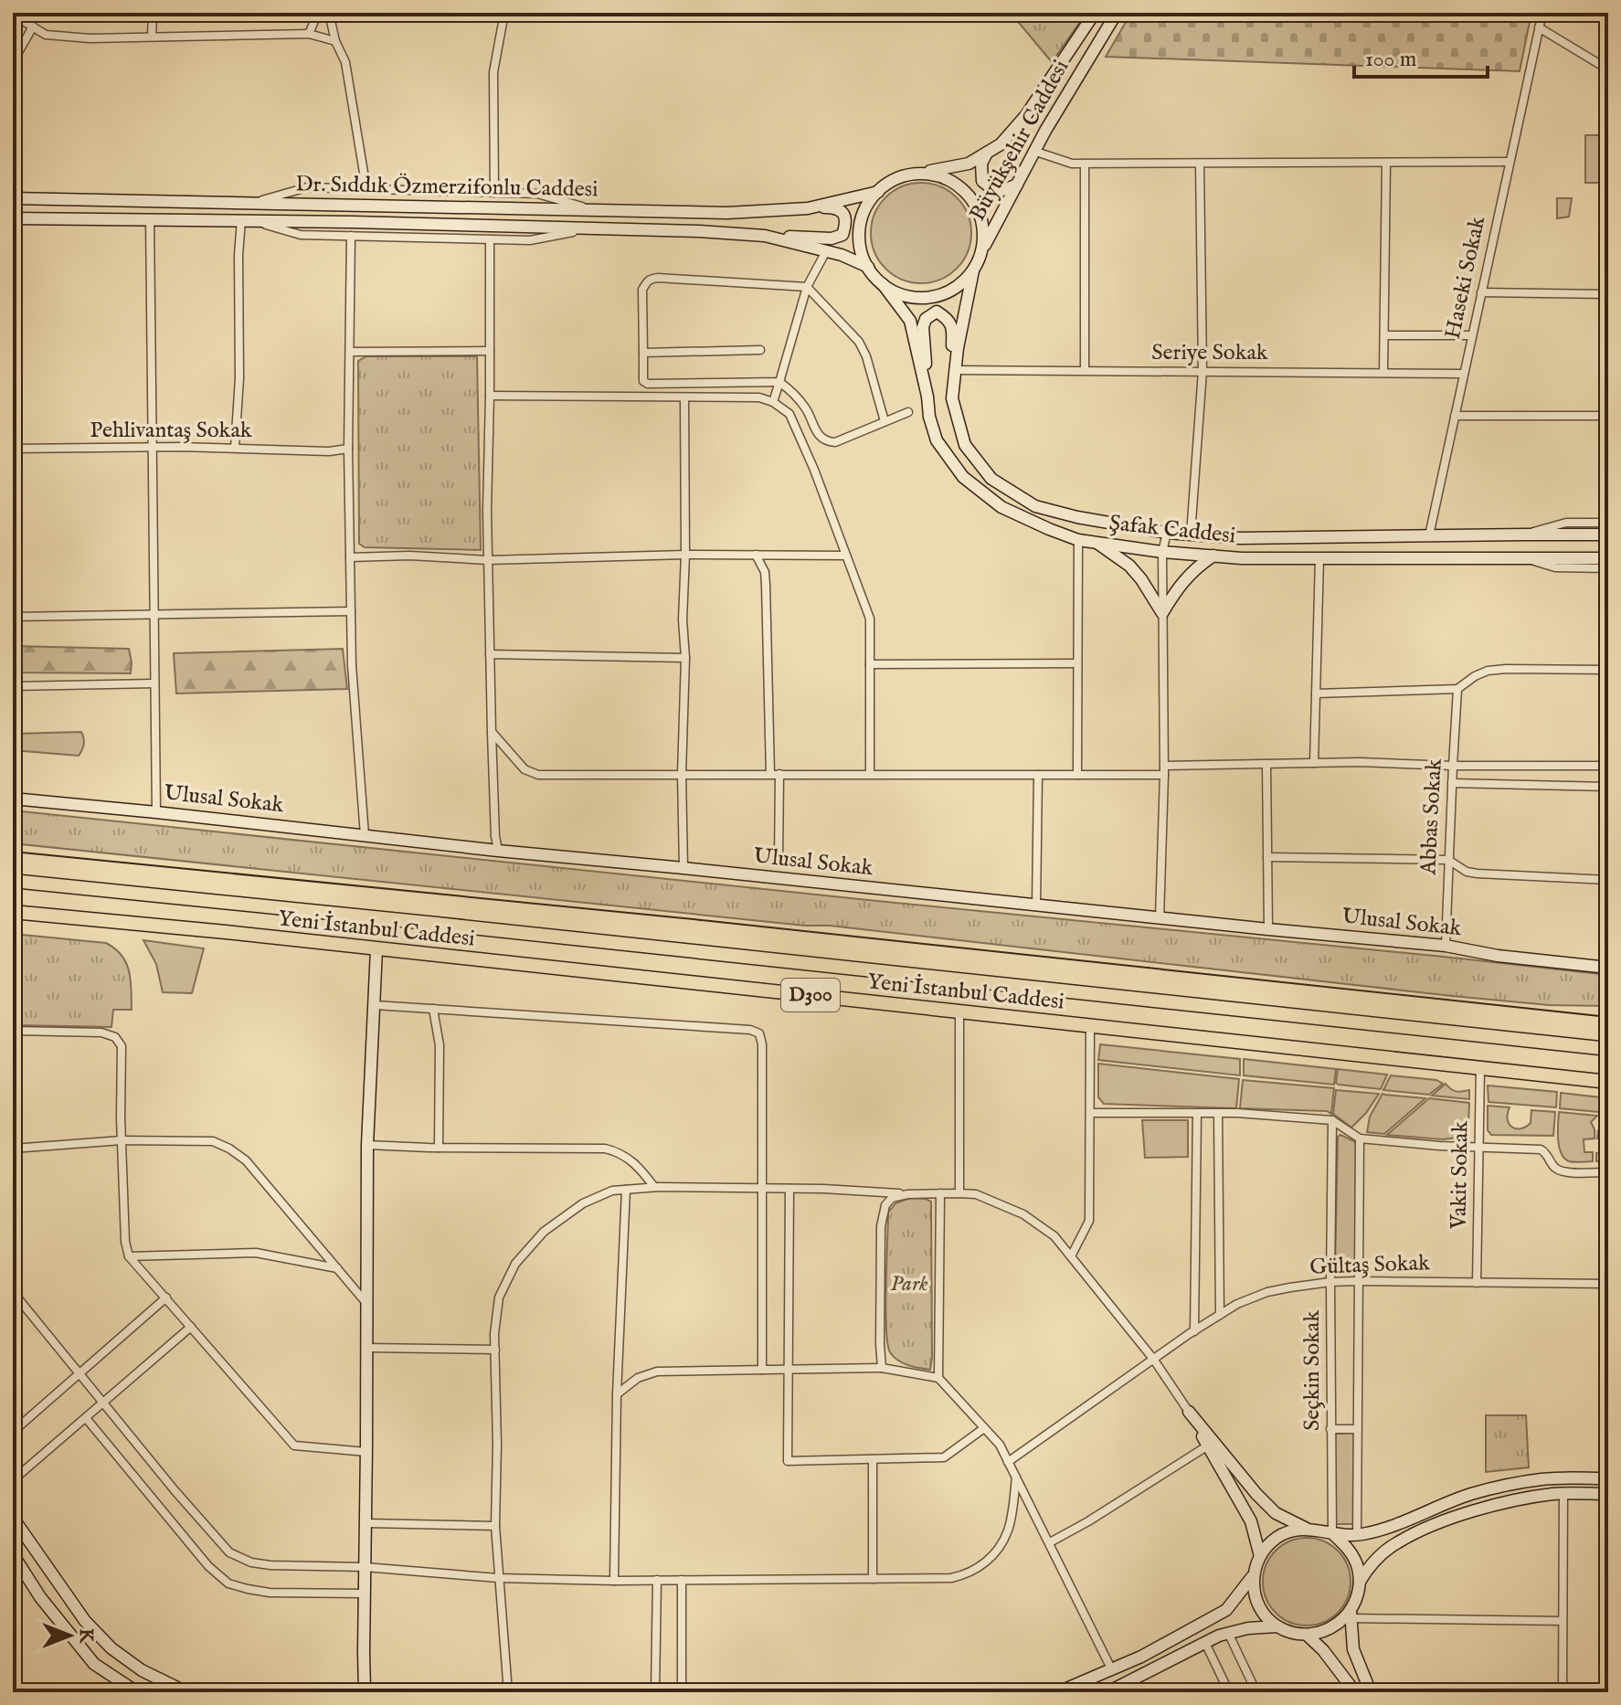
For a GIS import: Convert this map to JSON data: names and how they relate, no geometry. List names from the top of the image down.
{
  "streets": {
    "highway": ["Yeni İstanbul Caddesi", "D300"],
    "main road": [
      "Büyükşehir Caddesi",
      "Dr. Sıddık Özmerzifonlu Caddesi",
      "Şafak Caddesi",
      "Ulusal Sokak"
    ],
    "street": [
      "Haseki Sokak",
      "Seriye Sokak",
      "Pehlivantaş Sokak",
      "Abbas Sokak",
      "Vakit Sokak",
      "Gültaş Sokak",
      "Seçkin Sokak"
    ]
  },
  "crossings": [
    ["Büyükşehir Caddesi", "Dr. Sıddık Özmerzifonlu Caddesi"],
    ["Büyükşehir Caddesi", "Şafak Caddesi"],
    ["Dr. Sıddık Özmerzifonlu Caddesi", "Şafak Caddesi"],
    ["Haseki Sokak", "Seriye Sokak"],
    ["Haseki Sokak", "Şafak Caddesi"],
    ["Seriye Sokak", "Şafak Caddesi"],
    ["Ulusal Sokak", "Abbas Sokak"],
    ["Yeni İstanbul Caddesi", "Vakit Sokak"],
    ["Vakit Sokak", "Gültaş Sokak"],
    ["Gültaş Sokak", "Seçkin Sokak"]
  ],
  "parks": ["Park"],
  "scale_bar": "100 m",
  "north": "right"
}
